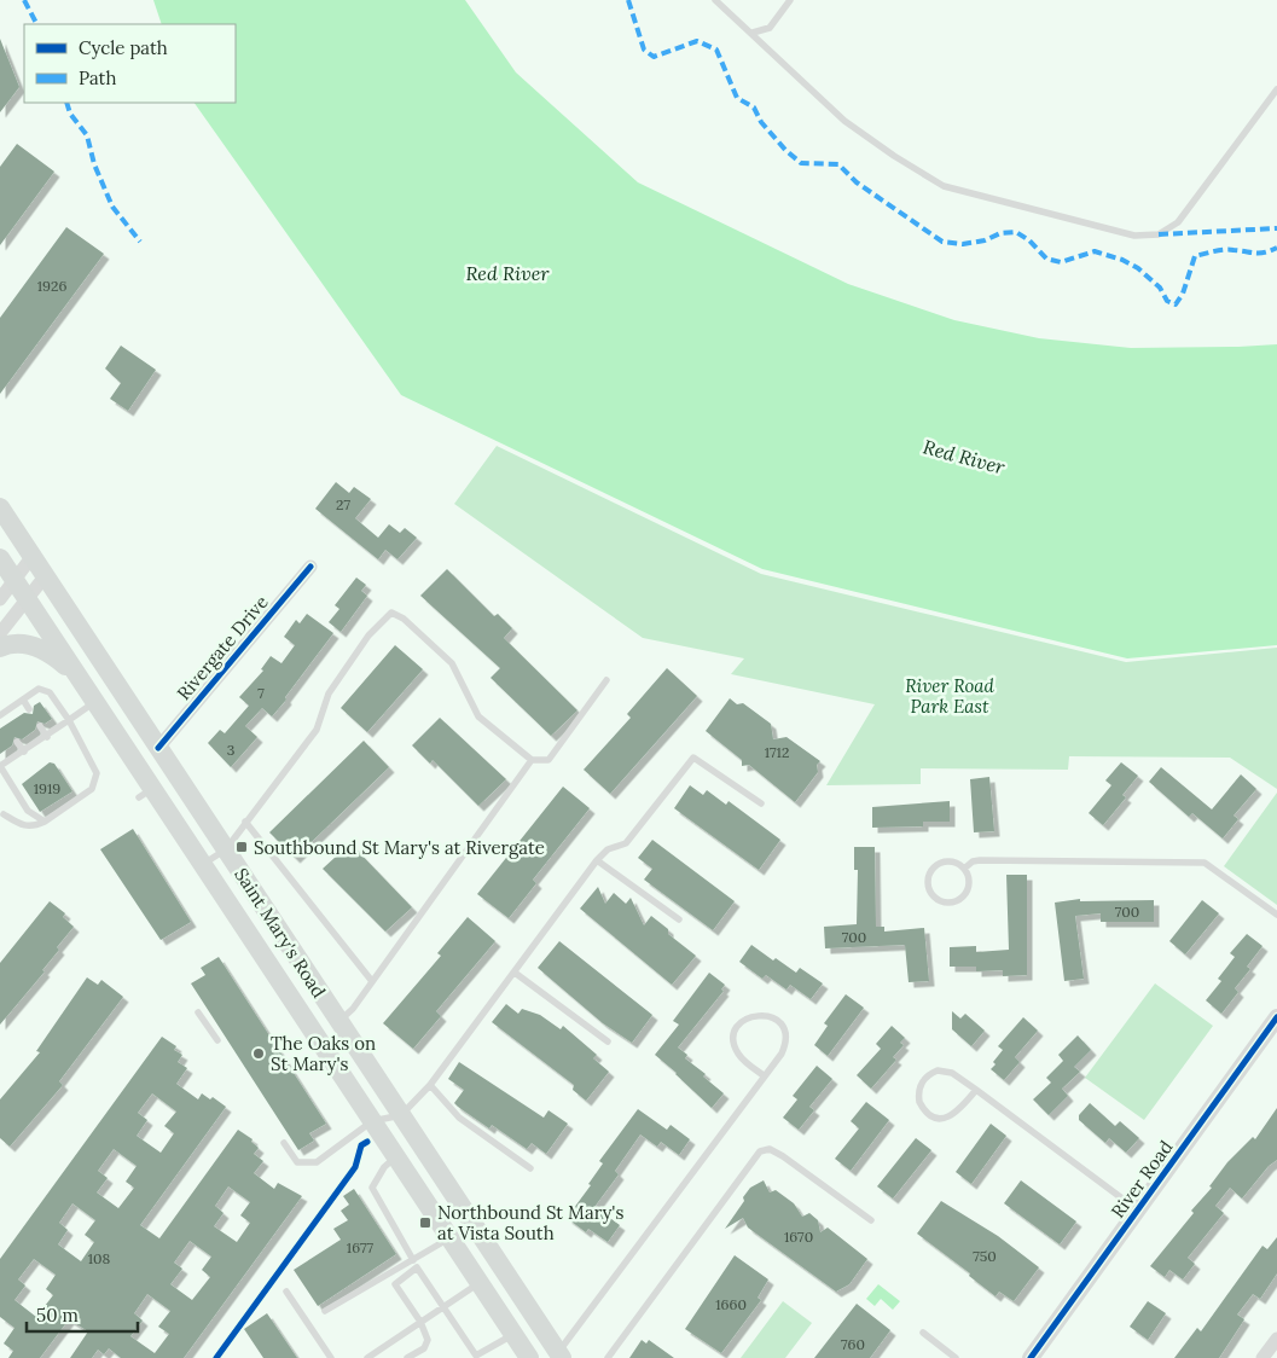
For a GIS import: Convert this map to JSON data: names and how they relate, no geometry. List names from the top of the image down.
{
  "streets": {
    "main road": ["Saint Mary's Road"],
    "street": ["Rivergate Drive", "River Road"]
  },
  "crossings": [
    ["Rivergate Drive", "Saint Mary's Road"]
  ],
  "water": ["Red River"],
  "parks": ["River Road Park East"],
  "places": {
    "transit": ["Southbound St Mary's at Rivergate", "Northbound St Mary's at Vista South"],
    "other": ["The Oaks on St Mary's"]
  },
  "house_numbers": [
    "1926",
    "27",
    "7",
    "3",
    "1712",
    "1919",
    "700",
    "700",
    "1670",
    "1677",
    "750",
    "108",
    "1660",
    "760"
  ],
  "legend": ["Cycle path", "Path"],
  "scale_bar": "50 m"
}
